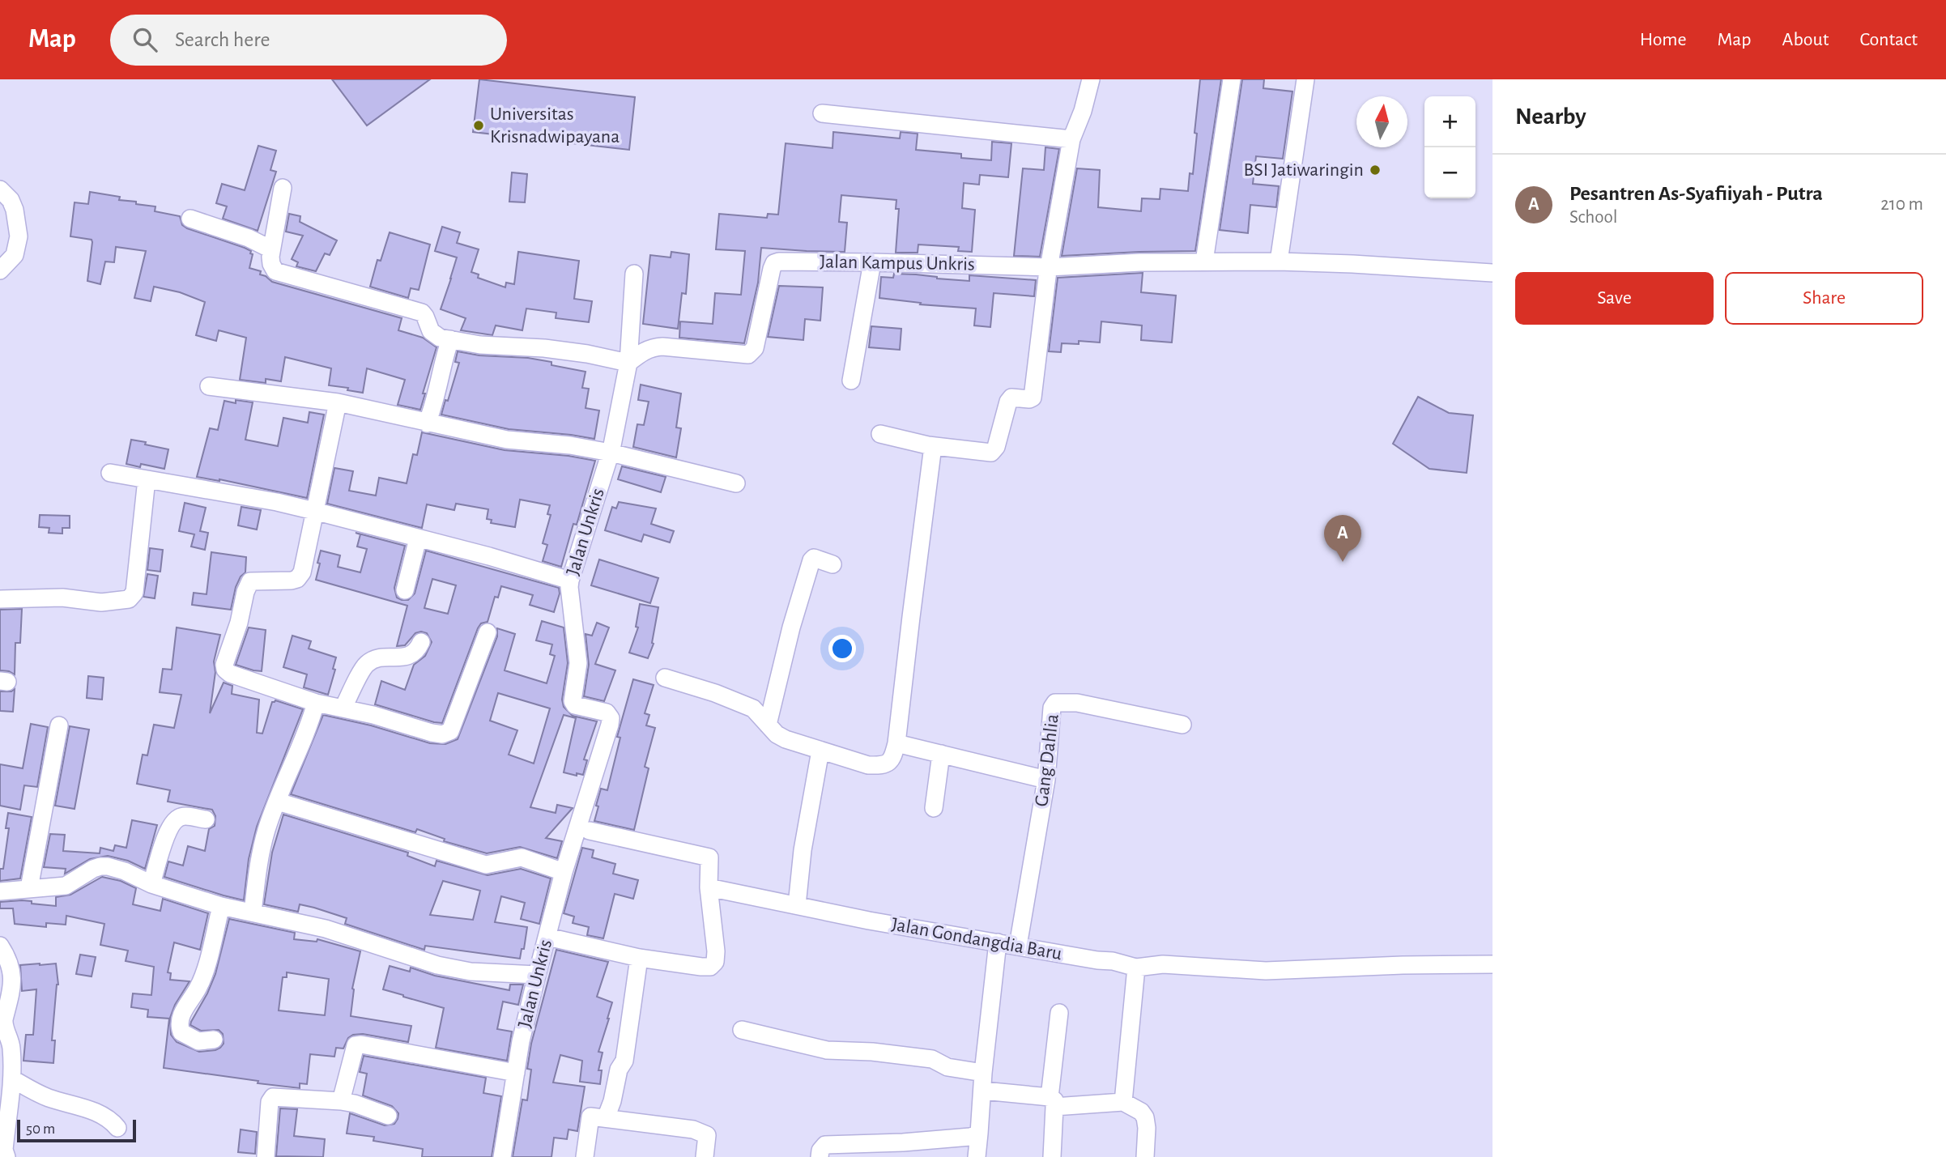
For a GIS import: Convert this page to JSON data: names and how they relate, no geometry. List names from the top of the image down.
{
  "streets": {
    "street": [
      "Jalan Kampus Unkris",
      "Jalan Unkris",
      "Gang Dahlia",
      "Jalan Gondangdia Baru"
    ]
  },
  "crossings": [
    ["Jalan Kampus Unkris", "Jalan Unkris"],
    ["Gang Dahlia", "Jalan Gondangdia Baru"]
  ],
  "places": ["Universitas Krisnadwipayana", "BSI Jatiwaringin"],
  "scale_bar": "50 m",
  "north": "top",
  "page": {
    "header": "Map",
    "search": "Search here",
    "nav": [
      "Home",
      "Map",
      "About",
      "Contact"
    ],
    "heading": "Nearby",
    "map_buttons": ["+", "−"],
    "list": [
      {
        "mark": "A",
        "name": "Pesantren As-Syafiiyah - Putra",
        "note": "School",
        "value": "210 m"
      }
    ],
    "buttons": ["Save", "Share"],
    "pins": "A",
    "scale": "50 m"
  }
}
